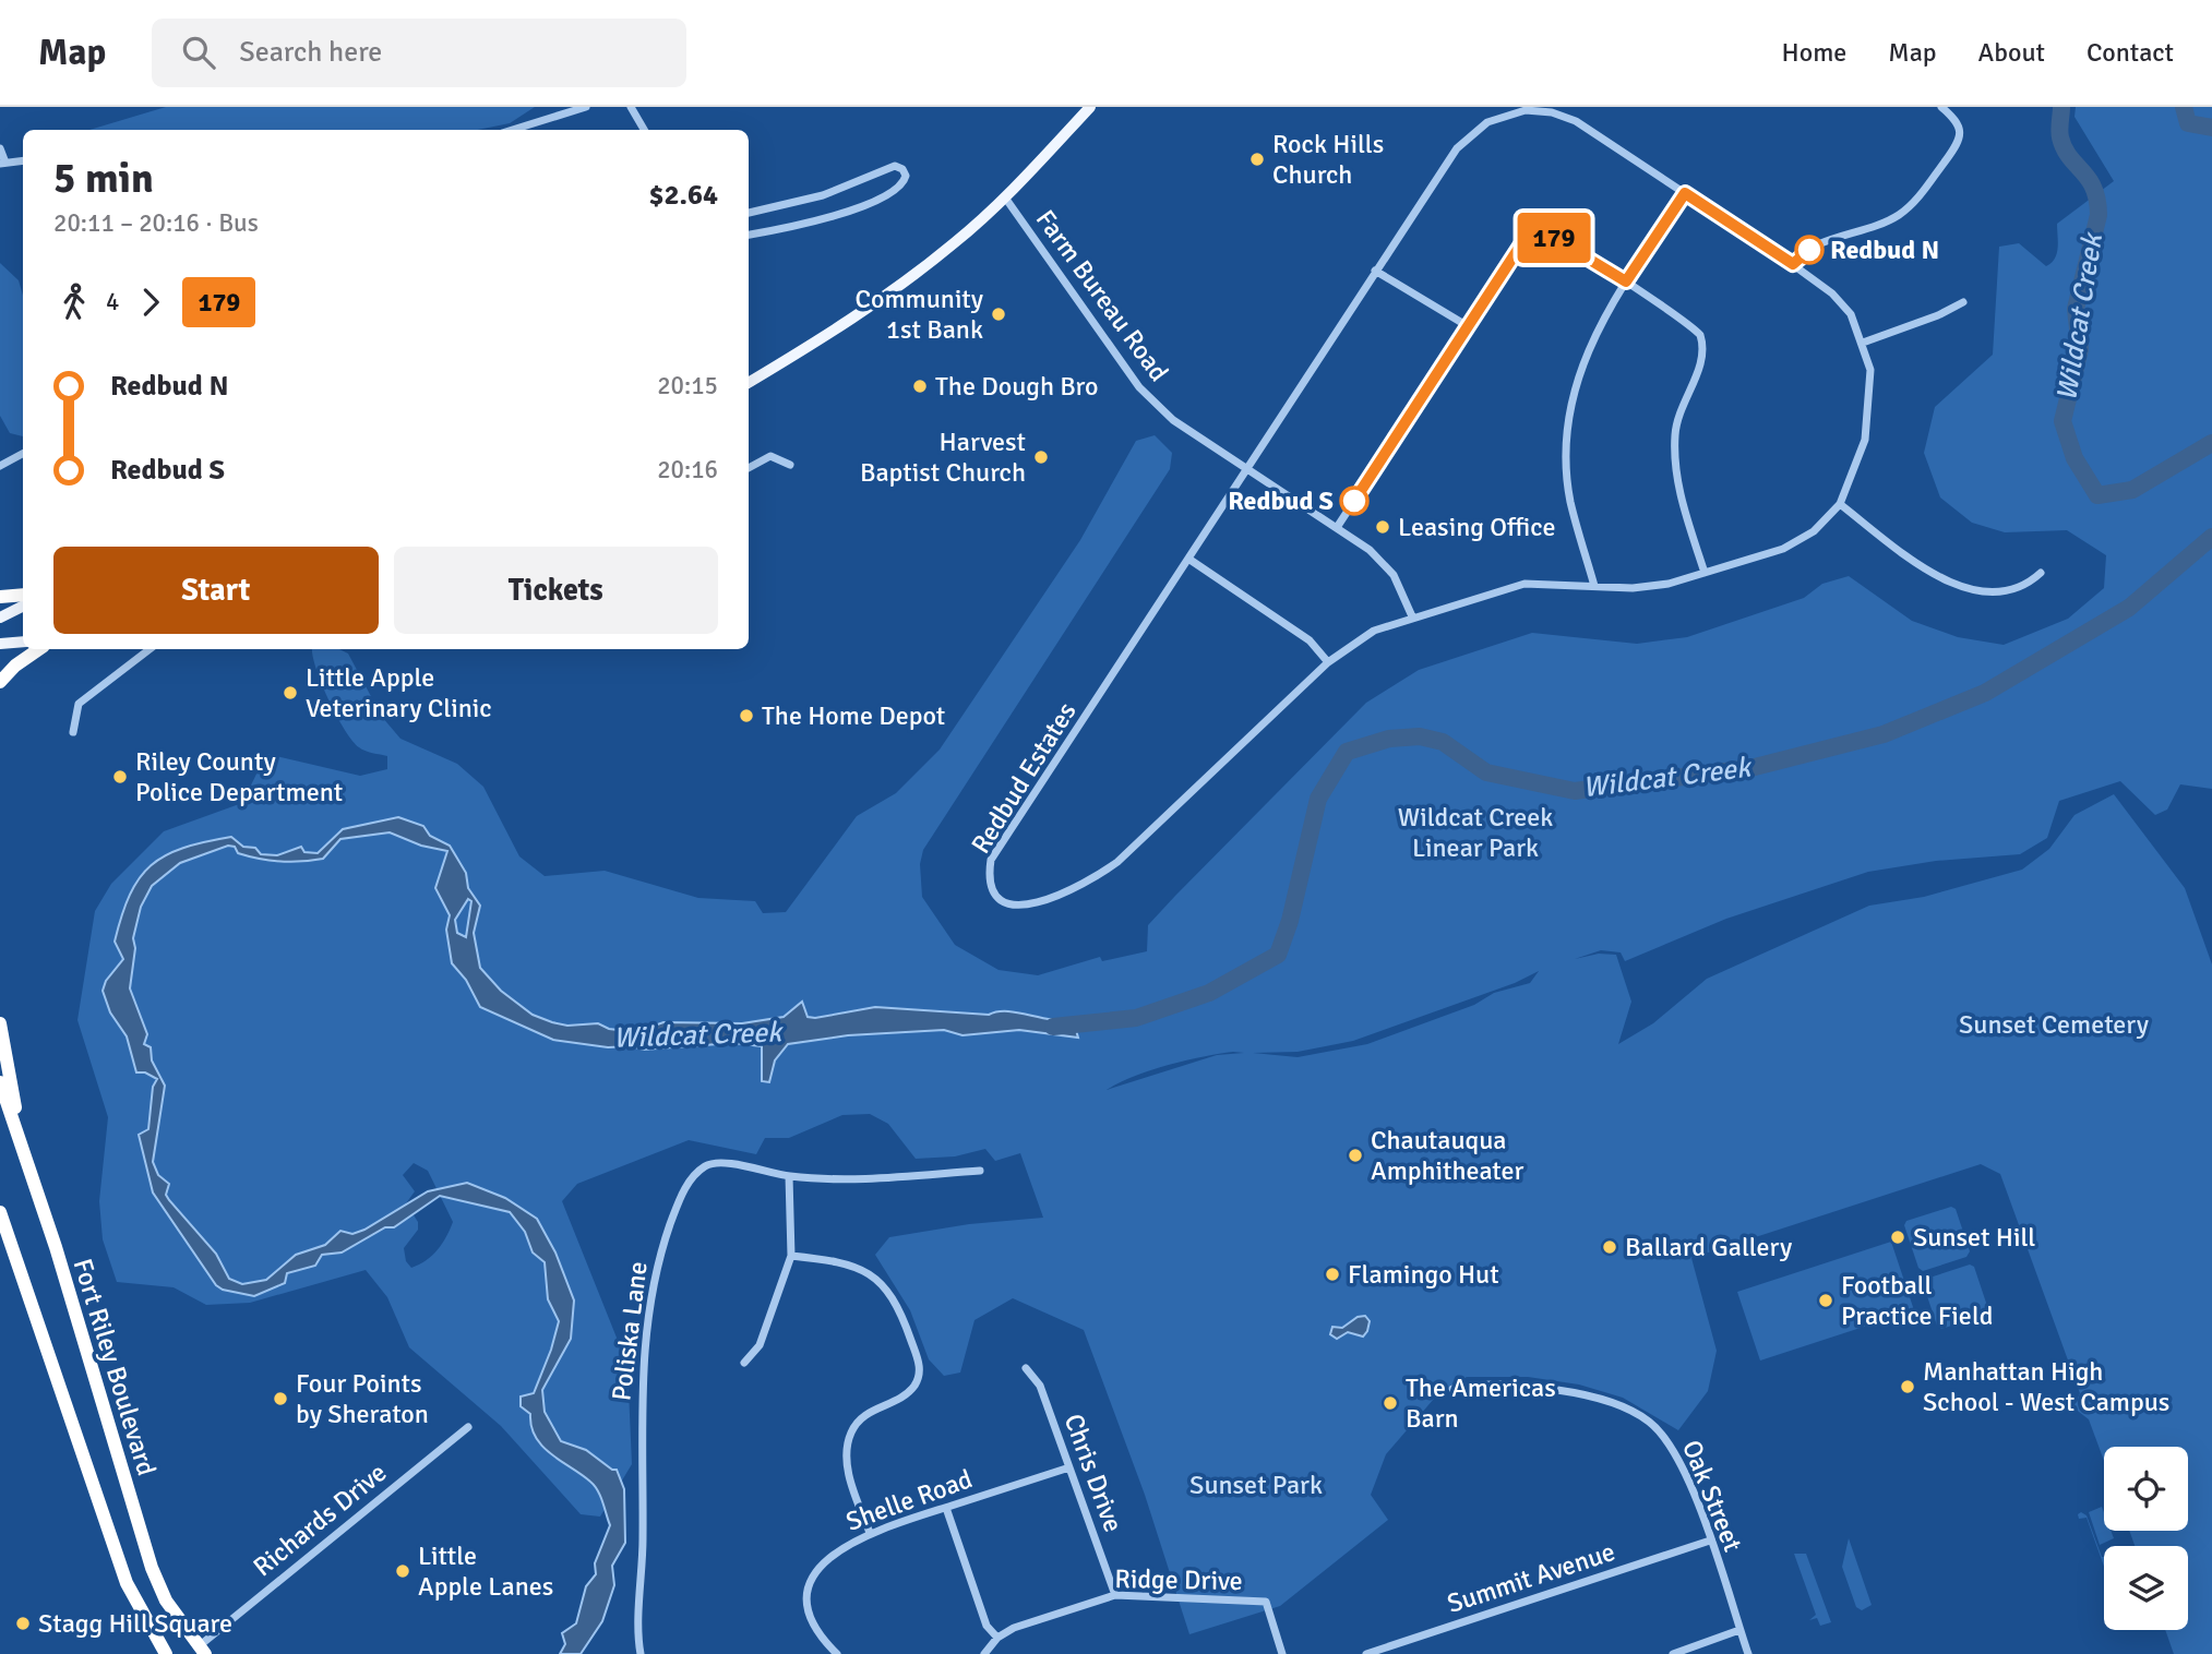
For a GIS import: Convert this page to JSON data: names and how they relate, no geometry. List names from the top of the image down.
{
  "streets": {
    "highway": ["Fort Riley Boulevard"],
    "street": [
      "Farm Bureau Road",
      "Redbud Estates",
      "Poliska Lane",
      "Chris Drive",
      "Oak Street",
      "Shelle Road",
      "Richards Drive",
      "Summit Avenue",
      "Ridge Drive"
    ]
  },
  "crossings": [
    ["Farm Bureau Road", "Redbud Estates"],
    ["Fort Riley Boulevard", "Richards Drive"],
    ["Chris Drive", "Shelle Road"],
    ["Chris Drive", "Ridge Drive"],
    ["Oak Street", "Summit Avenue"]
  ],
  "water": ["Wildcat Creek"],
  "parks": ["Wildcat Creek Linear Park", "Sunset Cemetery", "Sunset Park"],
  "places": [
    "Rock Hills Church",
    "Redbud N",
    "Community 1st Bank",
    "The Dough Bro",
    "Harvest Baptist Church",
    "Redbud S",
    "Leasing Office",
    "Little Apple Veterinary Clinic",
    "The Home Depot",
    "Riley County Police Department",
    "Chautauqua Amphitheater",
    "Sunset Hill",
    "Ballard Gallery",
    "Flamingo Hut",
    "Football Practice Field",
    "Manhattan High School - West Campus",
    "Four Points by Sheraton",
    "The Americas Barn",
    "Little Apple Lanes",
    "Stagg Hill Square"
  ],
  "lines": ["bus line 179"],
  "page": {
    "header": "Map",
    "search": "Search here",
    "nav": [
      "Home",
      "Map",
      "About",
      "Contact"
    ],
    "on_map": "179",
    "heading": ["5 min", "20:11 – 20:16 · Bus", "$2.64"],
    "legs": ["4", "179"],
    "list": [
      {
        "name": "Redbud N",
        "value": "20:15"
      },
      {
        "name": "Redbud S",
        "value": "20:16"
      }
    ],
    "buttons": ["Start", "Tickets"]
  }
}
